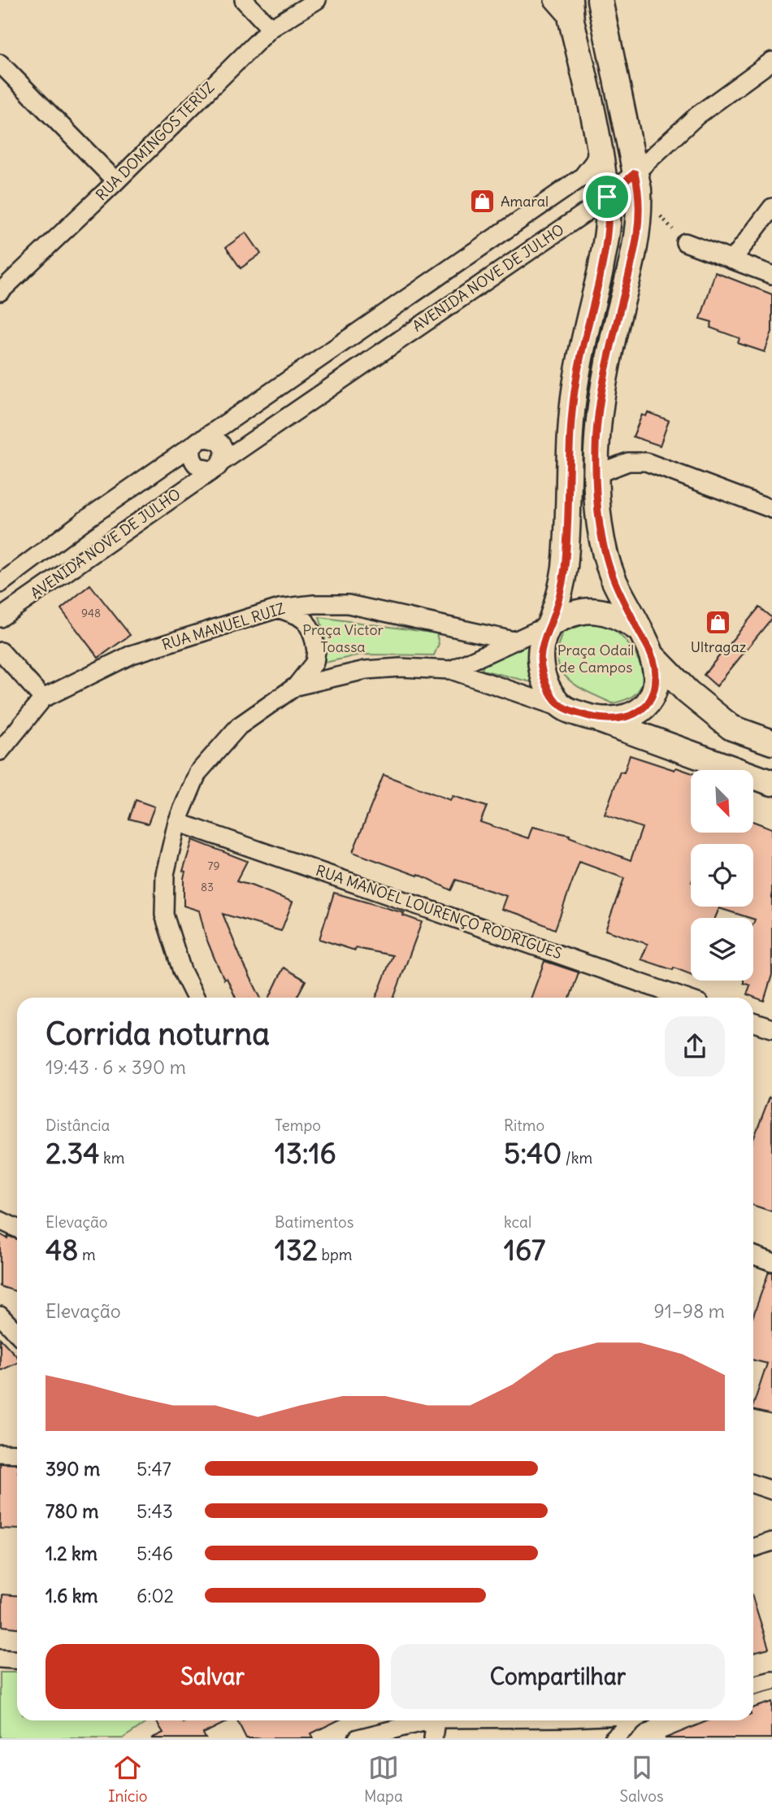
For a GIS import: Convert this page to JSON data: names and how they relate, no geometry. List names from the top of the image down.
{
  "streets": {
    "street": [
      "RUA DOMINGOS TERUZ",
      "AVENIDA NOVE DE JULHO",
      "RUA MANUEL RUIZ",
      "RUA MANOEL LOURENÇO RODRIGUES"
    ]
  },
  "parks": ["Praça Victor Toassa", "Praça Odail de Campos"],
  "places": {
    "shop": ["Amaral", "Ultragaz"]
  },
  "house_numbers": ["948", "79", "83"],
  "north": "bottom right",
  "page": {
    "heading": ["Corrida noturna", "19:43 · 6 × 390 m"],
    "stats": [
      ["Distância", "2.34 km"],
      ["Tempo", "13:16"],
      ["Ritmo", "5:40 /km"],
      ["Elevação", "48 m"],
      ["Batimentos", "132 bpm"],
      ["kcal", "167"]
    ],
    "chart": ["Elevação", "91–98 m"],
    "list": [
      {
        "name": "390 m",
        "note": "5:47"
      },
      {
        "name": "780 m",
        "note": "5:43"
      },
      {
        "name": "1.2 km",
        "note": "5:46"
      },
      {
        "name": "1.6 km",
        "note": "6:02"
      }
    ],
    "buttons": ["Salvar", "Compartilhar"],
    "tabs": ["Início", "Mapa", "Salvos"]
  }
}
